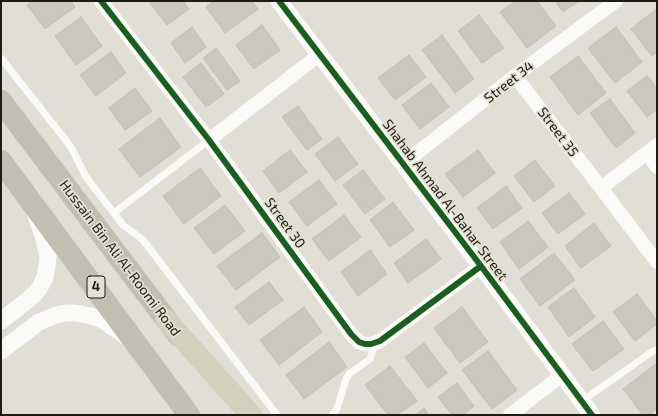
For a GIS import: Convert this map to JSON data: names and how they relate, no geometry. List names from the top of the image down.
{
  "streets": {
    "highway": ["Hussain Bin Ali Al-Roomi Road", "4"],
    "street": [
      "Street 34",
      "Street 35",
      "Shahab Ahmad Al-Bahar Street",
      "Street 30"
    ]
  },
  "crossings": [
    ["Street 34", "Street 35"],
    ["Street 34", "Shahab Ahmad Al-Bahar Street"]
  ]
}
